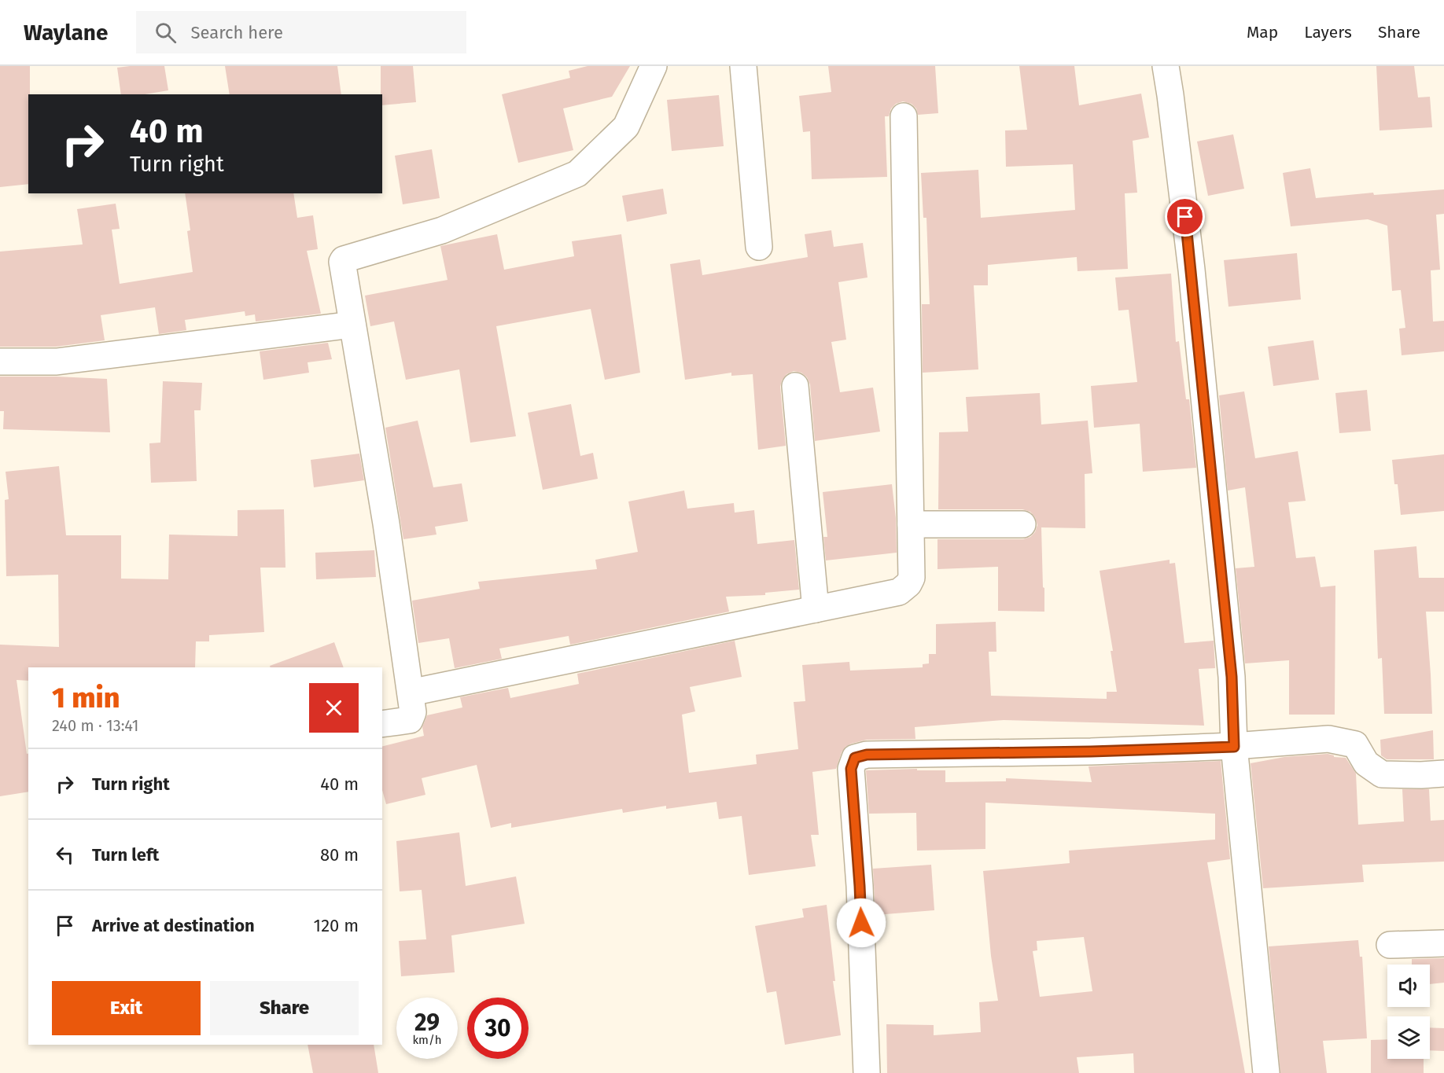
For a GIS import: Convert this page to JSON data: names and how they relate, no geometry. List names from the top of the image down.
{
  "page": {
    "header": "Waylane",
    "search": "Search here",
    "nav": ["Map", "Layers", "Share"],
    "turn": ["40 m", "Turn right"],
    "heading": ["1 min", "240 m · 13:41"],
    "list": [
      {
        "name": "Turn right",
        "value": "40 m"
      },
      {
        "name": "Turn left",
        "value": "80 m"
      },
      {
        "name": "Arrive at destination",
        "value": "120 m"
      }
    ],
    "buttons": ["Exit", "Share"],
    "speed": "29 km/h",
    "limit": "30"
  }
}
